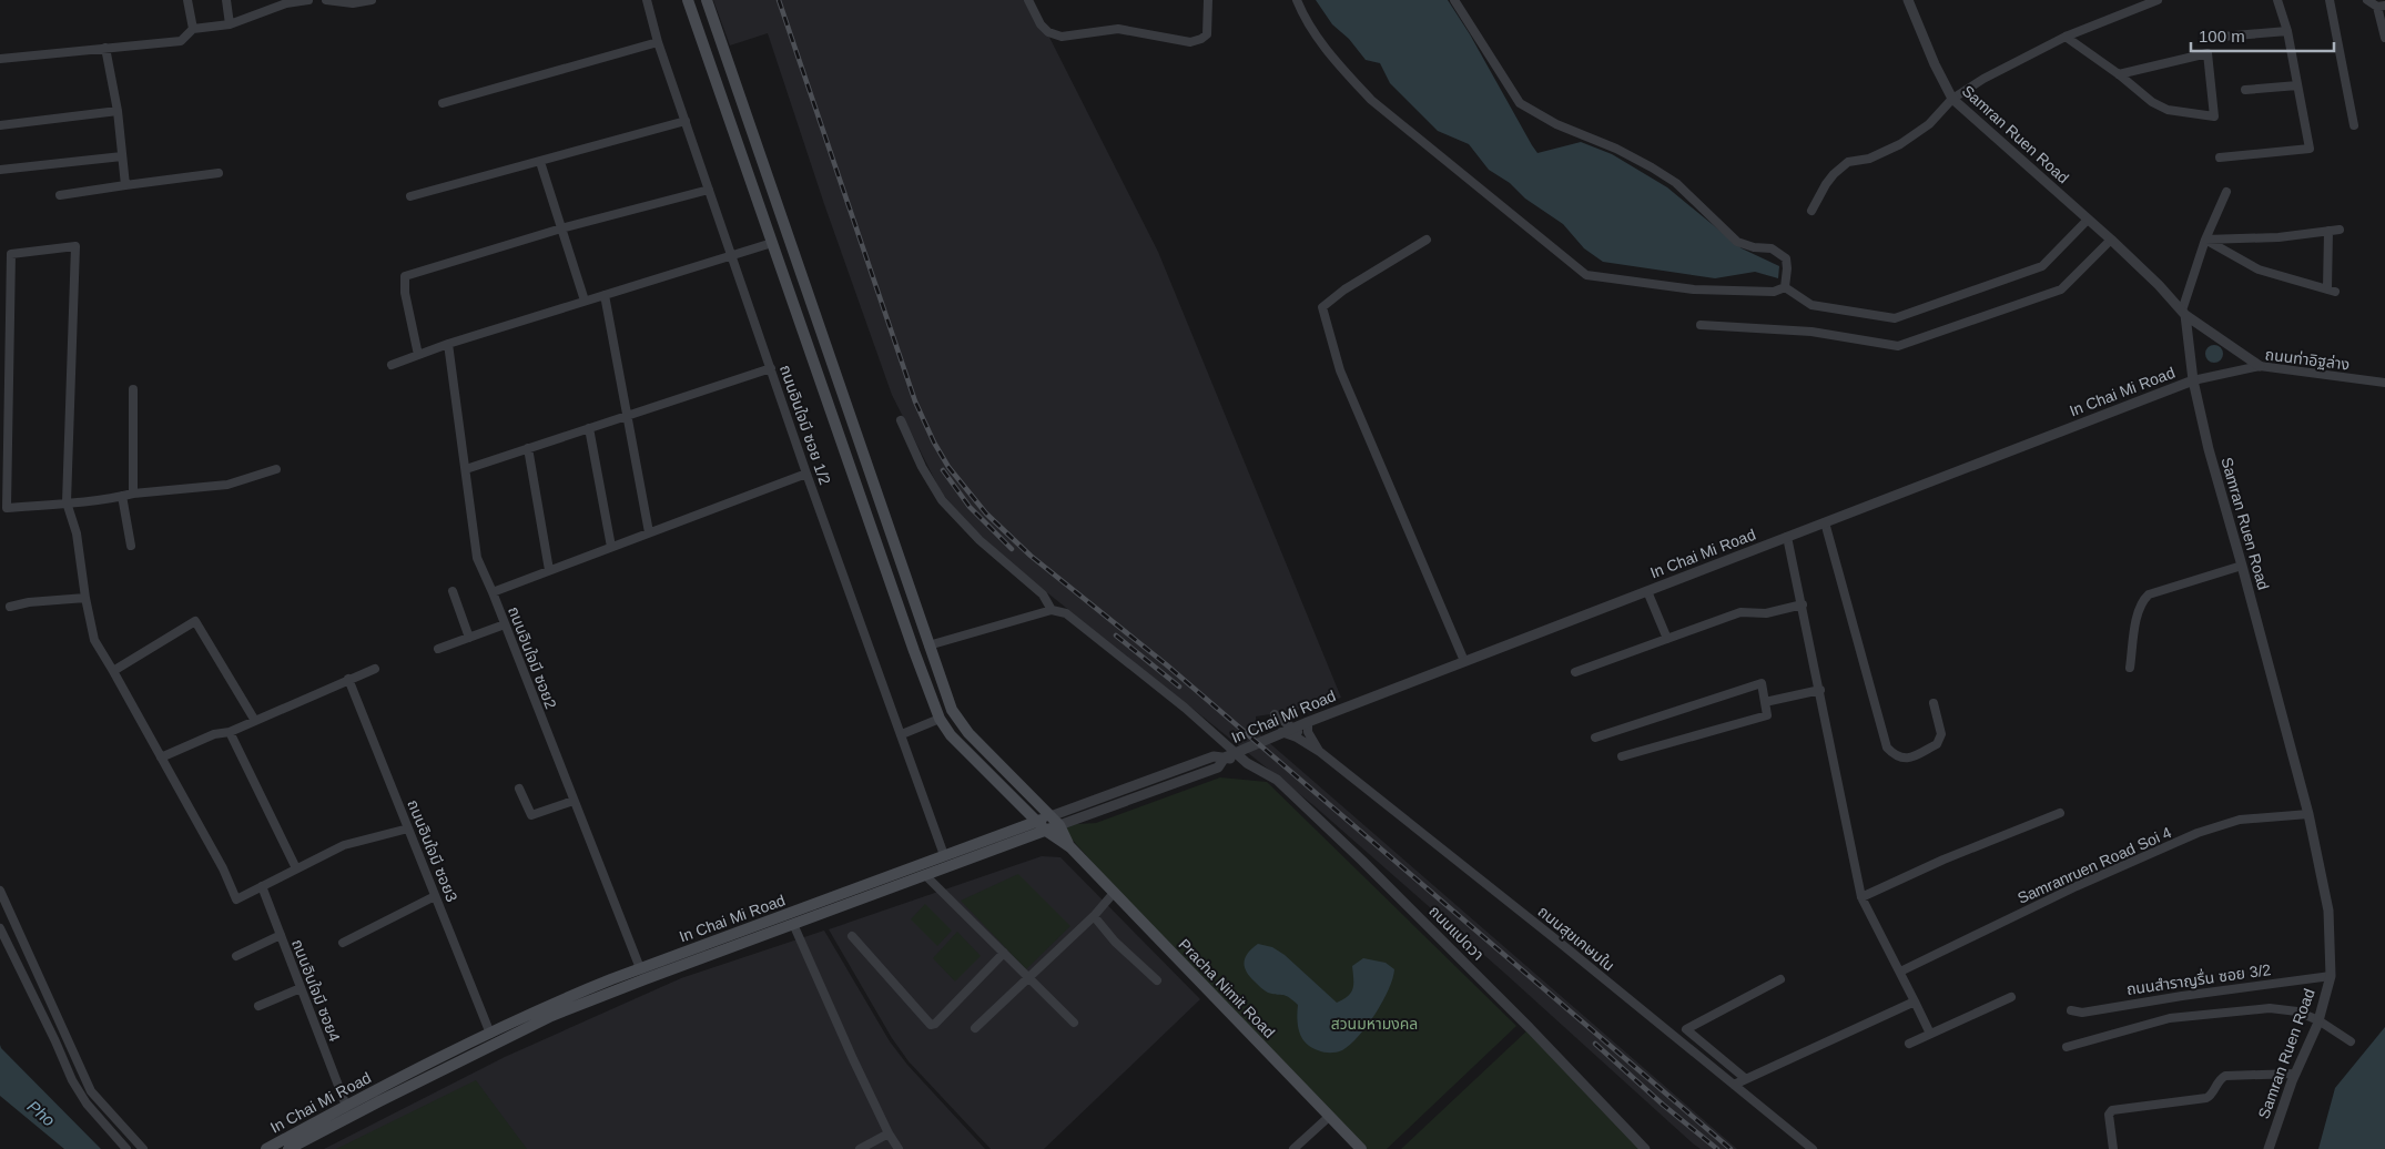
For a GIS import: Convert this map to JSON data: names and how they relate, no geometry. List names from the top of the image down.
{
  "streets": {
    "main road": ["In Chai Mi Road", "Pracha Nimit Road"],
    "street": [
      "Samran Ruen Road",
      "ถนนท่าอิฐล่าง",
      "ถนนอินใจมี ซอย 1/2",
      "ถนนอินใจมี ซอย2",
      "ถนนอินใจมี ซอย3",
      "Samranruen Road Soi 4",
      "ถนนแปดวา",
      "ถนนสุขเกษมใน",
      "ถนนสำราญรื่น ซอย 3/2",
      "ถนนอินใจมี ซอย4"
    ]
  },
  "crossings": [
    ["Samran Ruen Road", "ถนนท่าอิฐล่าง"],
    ["Samran Ruen Road", "In Chai Mi Road"],
    ["Samran Ruen Road", "Samranruen Road Soi 4"],
    ["Samran Ruen Road", "ถนนสำราญรื่น ซอย 3/2"],
    ["ถนนท่าอิฐล่าง", "In Chai Mi Road"],
    ["In Chai Mi Road", "ถนนอินใจมี ซอย 1/2"],
    ["In Chai Mi Road", "ถนนอินใจมี ซอย2"],
    ["In Chai Mi Road", "ถนนอินใจมี ซอย3"],
    ["In Chai Mi Road", "ถนนแปดวา"],
    ["In Chai Mi Road", "ถนนสุขเกษมใน"],
    ["In Chai Mi Road", "Pracha Nimit Road"],
    ["In Chai Mi Road", "ถนนอินใจมี ซอย4"]
  ],
  "water": ["Pho"],
  "parks": ["สวนมหามงคล"],
  "scale_bar": "100 m"
}
